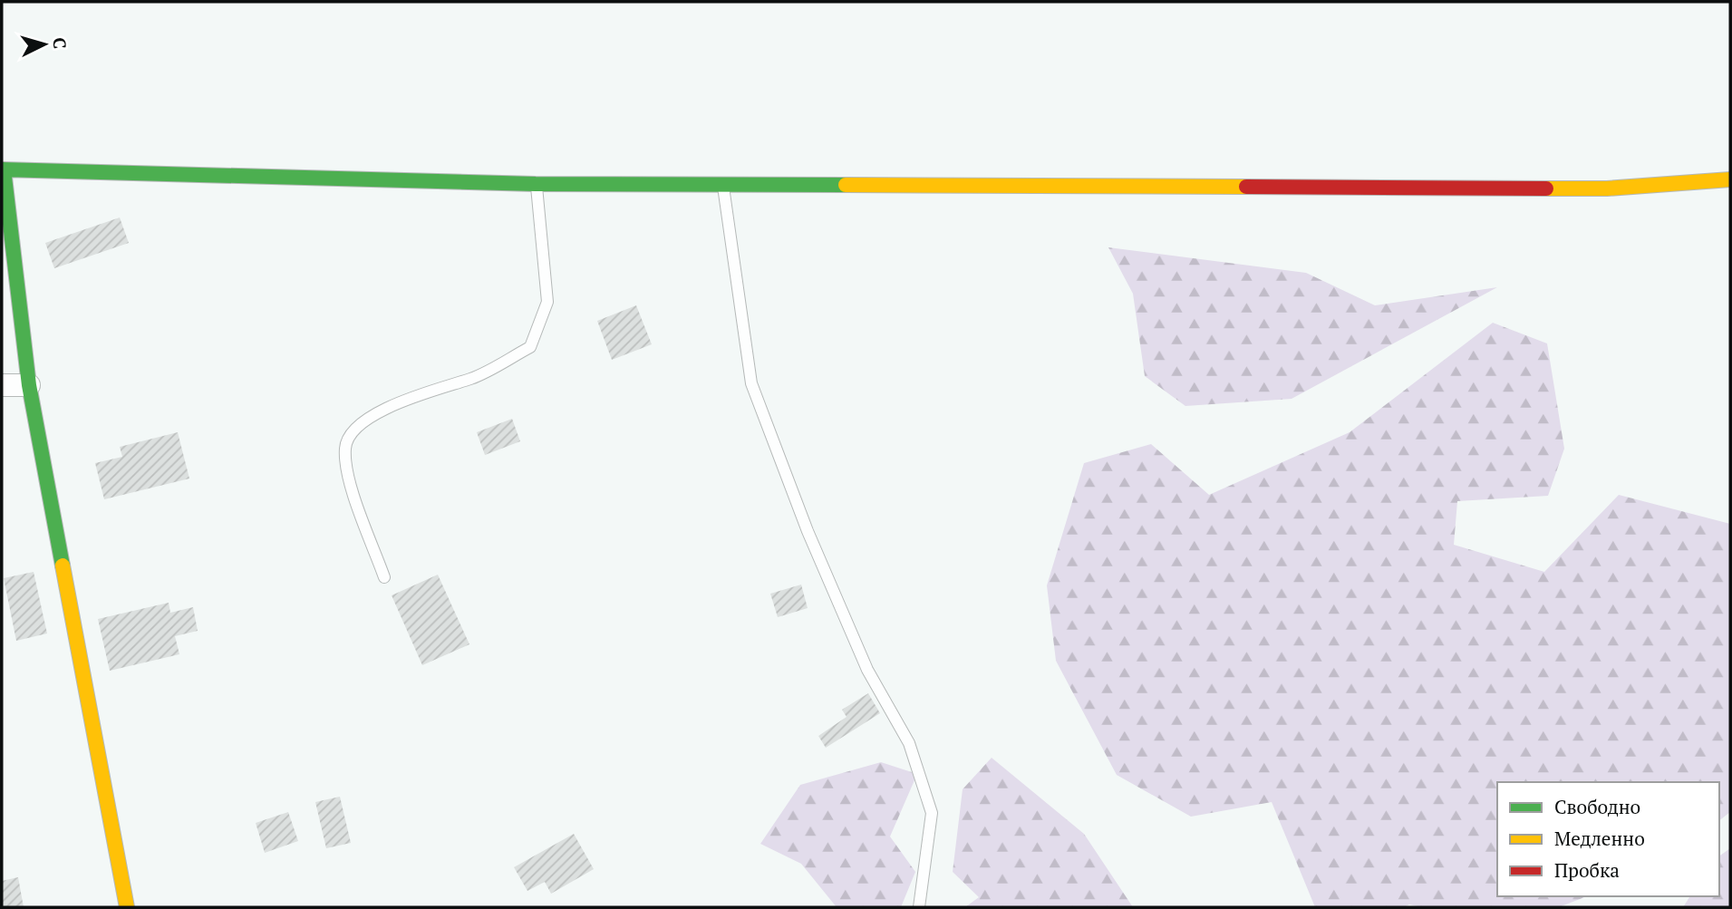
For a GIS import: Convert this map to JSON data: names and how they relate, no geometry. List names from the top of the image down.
{
  "legend": ["Свободно", "Медленно", "Пробка"],
  "north": "right"
}
